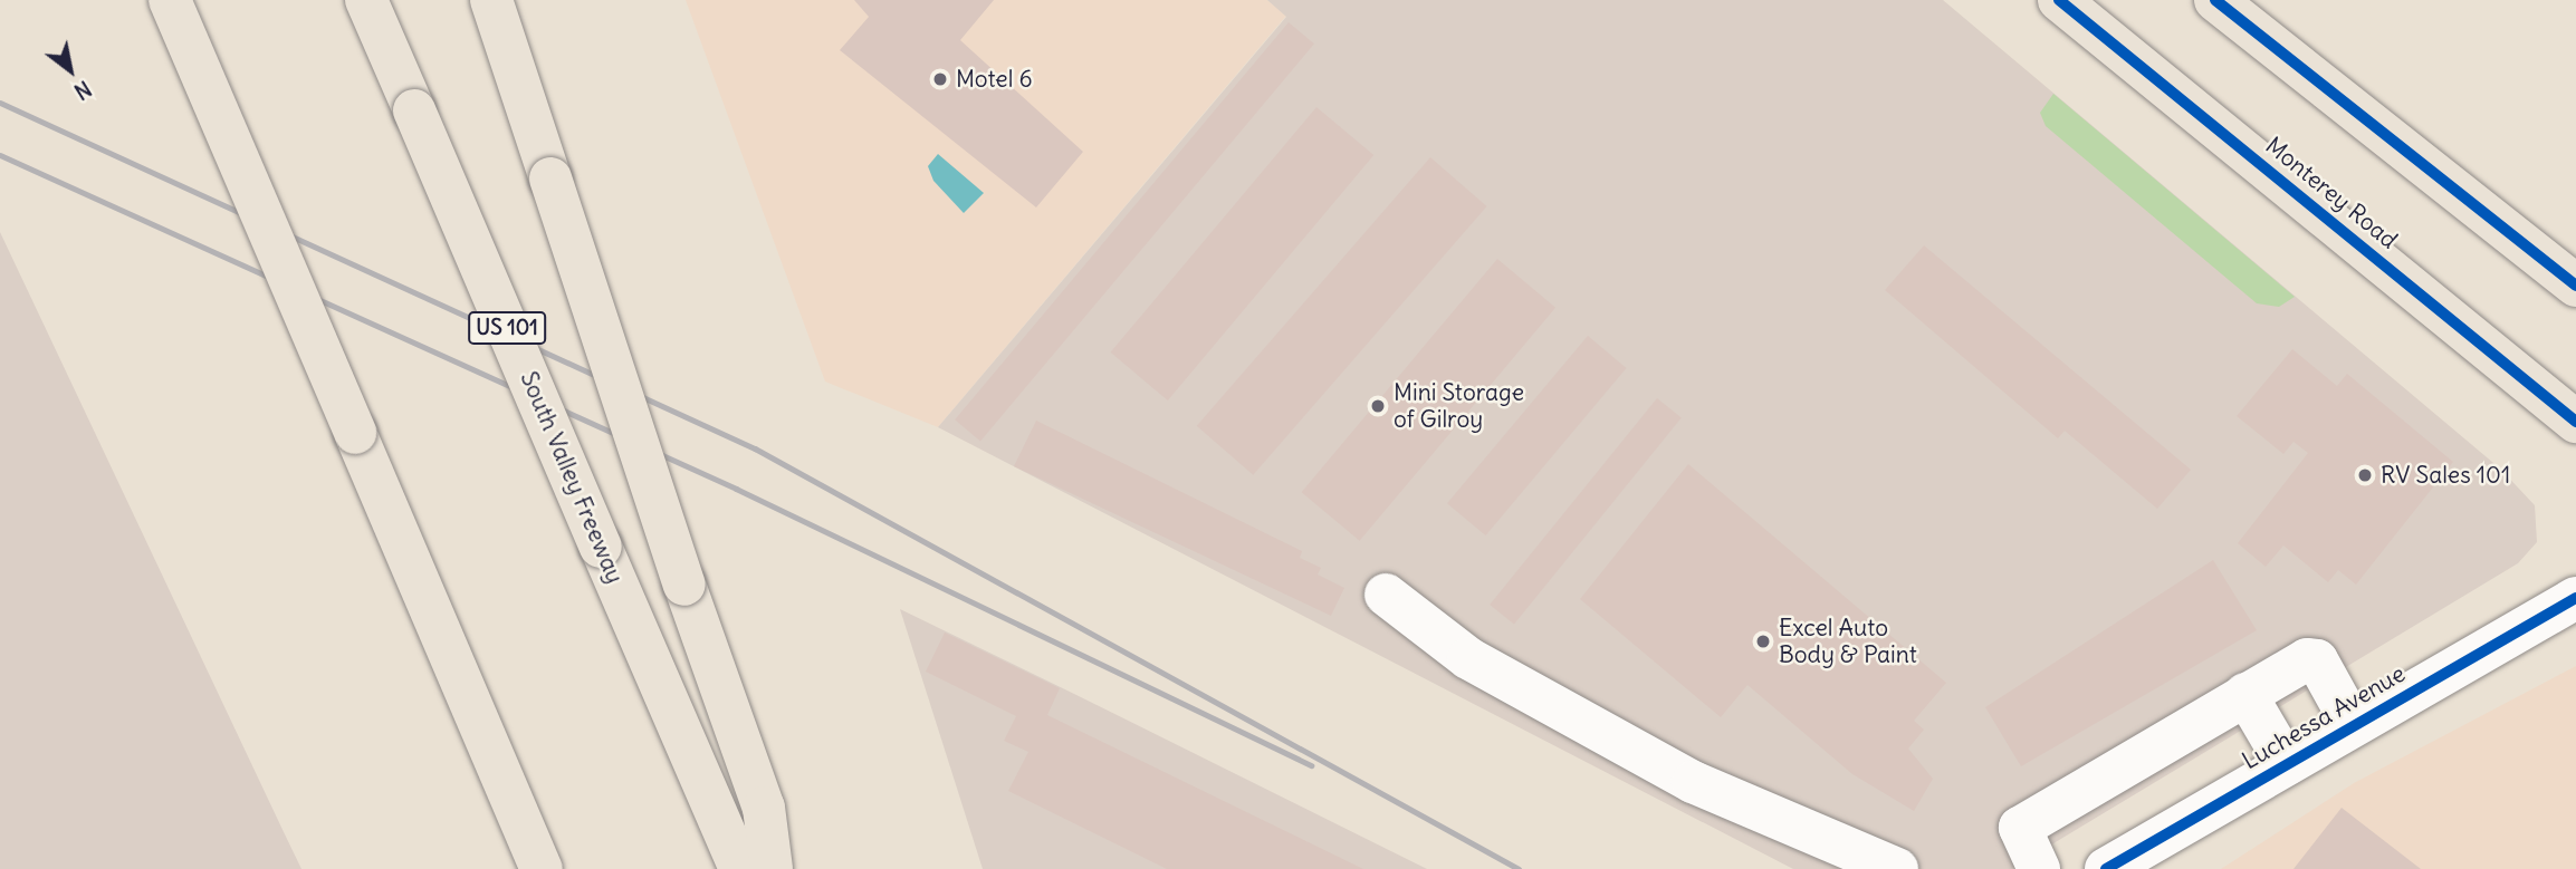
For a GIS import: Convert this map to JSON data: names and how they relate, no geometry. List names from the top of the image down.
{
  "streets": {
    "main road": ["Monterey Road", "US 101", "South Valley Freeway"],
    "street": ["Luchessa Avenue"]
  },
  "places": [
    "Motel 6",
    "Mini Storage of Gilroy",
    "RV Sales 101",
    "Excel Auto Body & Paint"
  ],
  "north": "bottom right"
}
